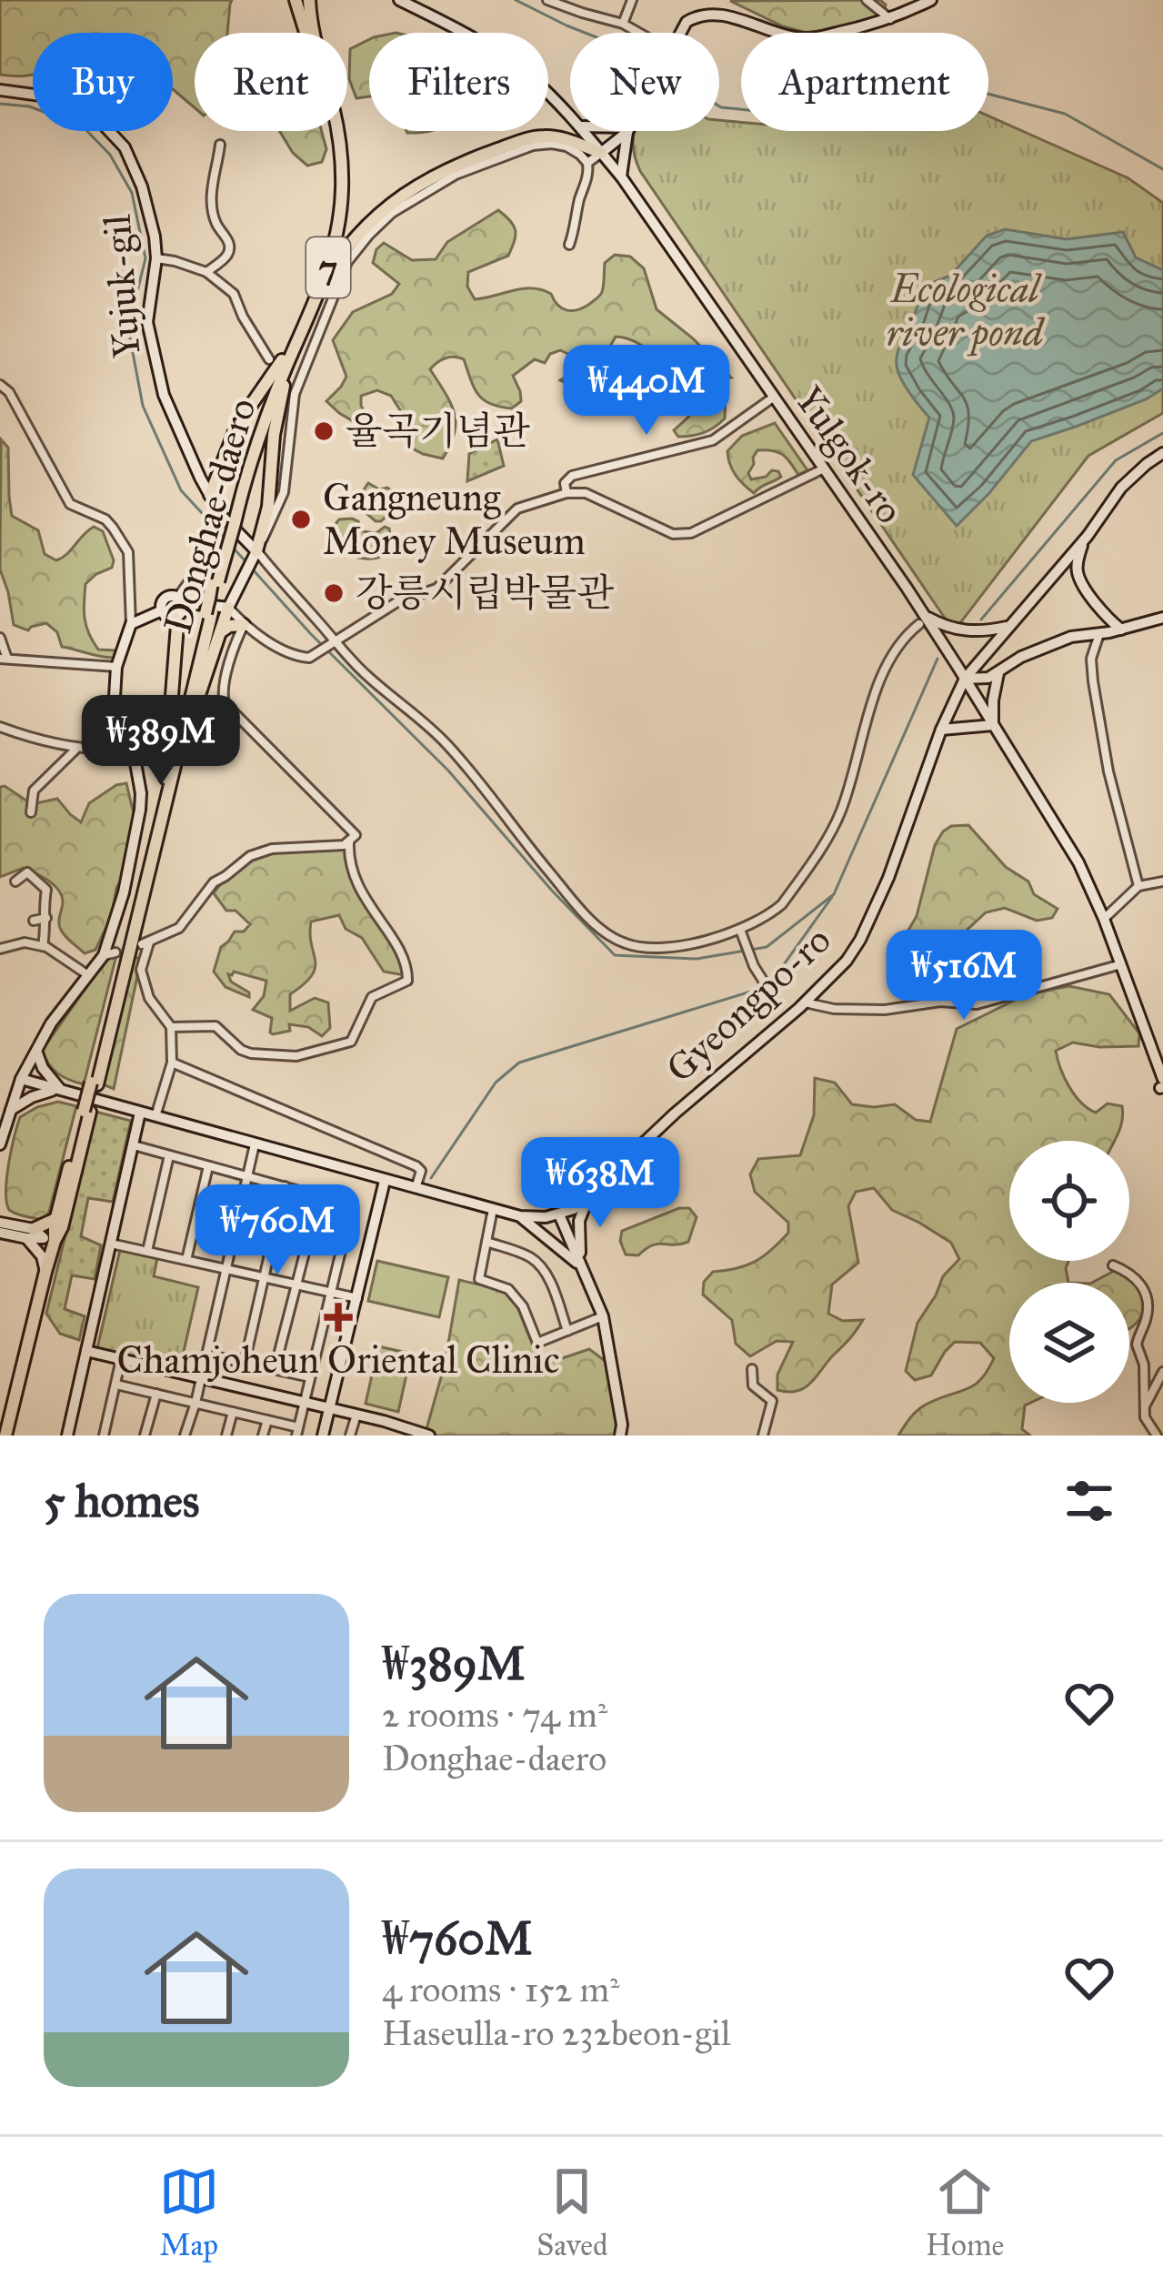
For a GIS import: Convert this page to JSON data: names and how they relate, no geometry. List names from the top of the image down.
{
  "streets": {
    "main road": ["7", "Donghae-daero"],
    "street": ["Yujuk-gil", "Yulgok-ro", "Gyeongpo-ro"]
  },
  "crossings": [
    ["Yujuk-gil", "Yulgok-ro"],
    ["Yulgok-ro", "Gyeongpo-ro"]
  ],
  "parks": ["Ecological river pond"],
  "places": {
    "other": ["율곡기념관", "Gangneung Money Museum", "강릉시립박물관"],
    "health": ["Chamjoheun Oriental Clinic"]
  },
  "page": {
    "chip": [
      "Buy",
      "Rent",
      "Filters",
      "New",
      "Apartment"
    ],
    "price": [
      "₩440M",
      "₩389M",
      "₩516M",
      "₩638M",
      "₩760M"
    ],
    "heading": "5 homes",
    "list": [
      {
        "name": "₩389M",
        "note": "2 rooms · 74 m² · Donghae-daero"
      },
      {
        "name": "₩760M",
        "note": "4 rooms · 152 m² · Haseulla-ro 232beon-gil"
      }
    ],
    "tabs": ["Map", "Saved", "Home"]
  }
}
